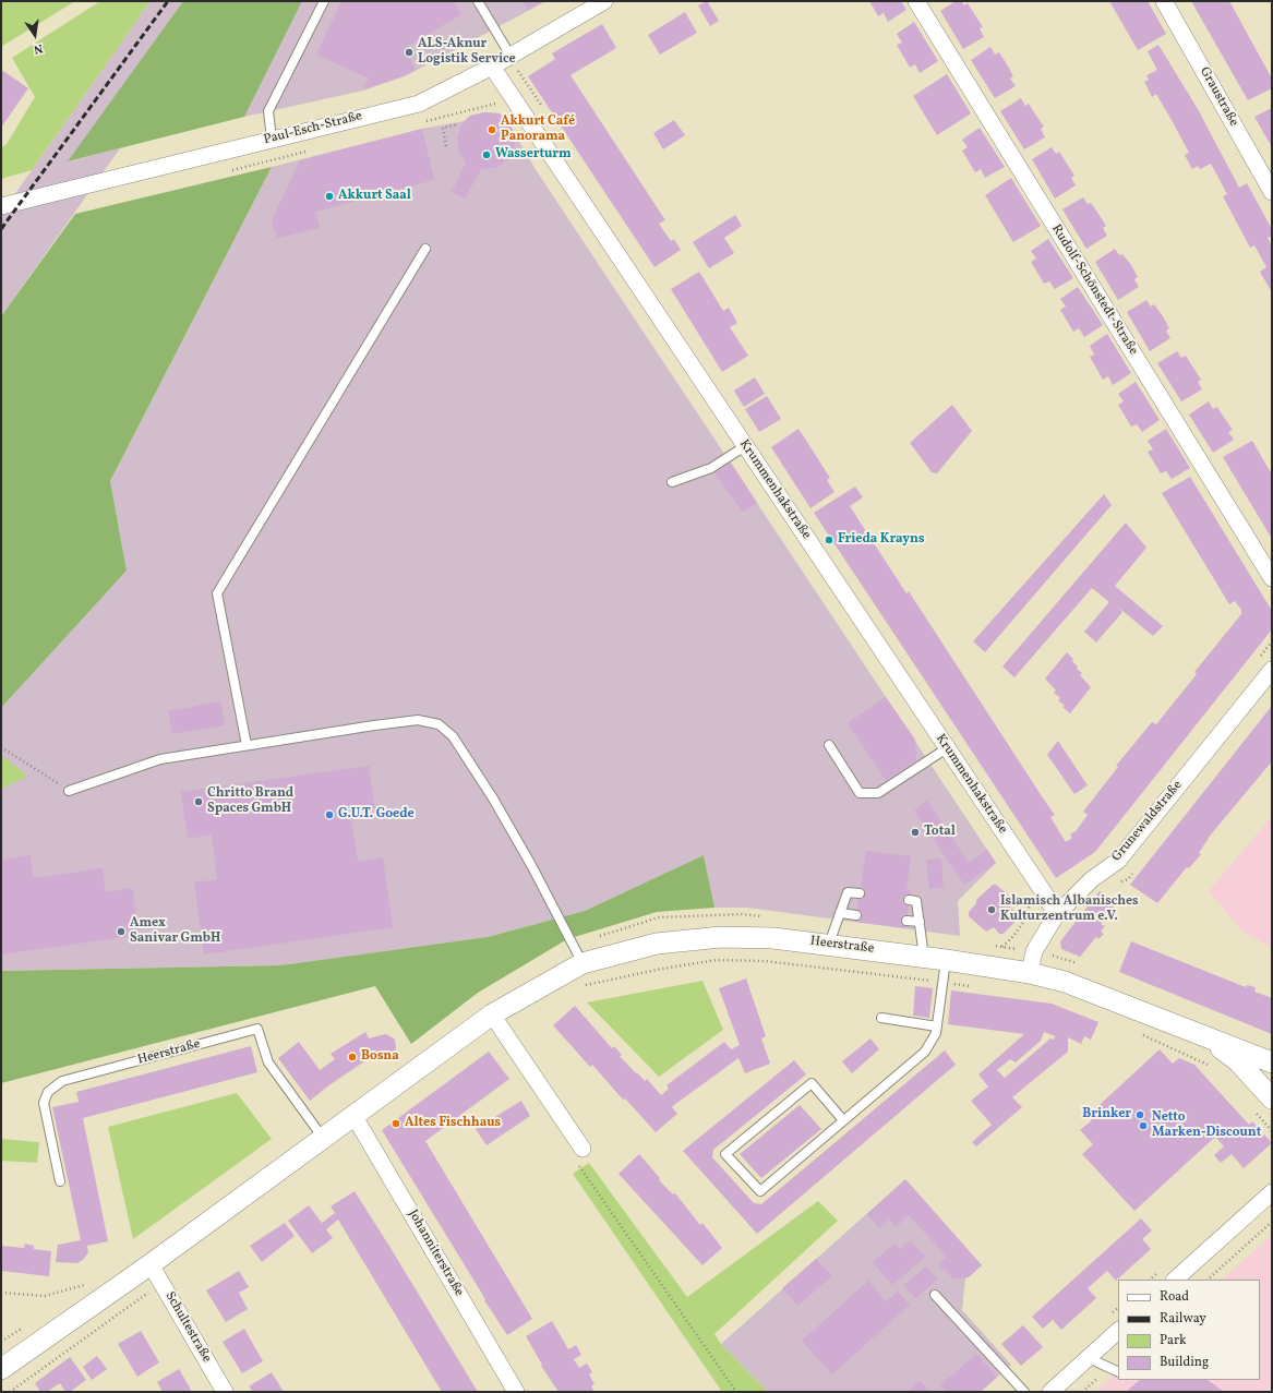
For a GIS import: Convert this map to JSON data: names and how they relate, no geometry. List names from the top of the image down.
{
  "streets": {
    "street": [
      "Graustraße",
      "Paul-Esch-Straße",
      "Rudolf-Schönstedt-Straße",
      "Krummenhakstraße",
      "Grunewaldstraße",
      "Heerstraße",
      "Johanniterstraße",
      "Schultestraße"
    ]
  },
  "crossings": [
    ["Paul-Esch-Straße", "Krummenhakstraße"],
    ["Krummenhakstraße", "Grunewaldstraße"],
    ["Grunewaldstraße", "Heerstraße"],
    ["Heerstraße", "Johanniterstraße"],
    ["Heerstraße", "Schultestraße"]
  ],
  "places": [
    "ALS-Aknur Logistik Service",
    "Akkurt Café Panorama",
    "Wasserturm",
    "Akkurt Saal",
    "Frieda Krayns",
    "Chritto Brand Spaces GmbH",
    "G.U.T. Goede",
    "Total",
    "Islamisch Albanisches Kulturzentrum e.V.",
    "Amex Sanivar GmbH",
    "Bosna",
    "Brinker",
    "Altes Fischhaus",
    "Netto Marken-Discount"
  ],
  "legend": [
    "Road",
    "Railway",
    "Park",
    "Building"
  ],
  "north": "bottom"
}
